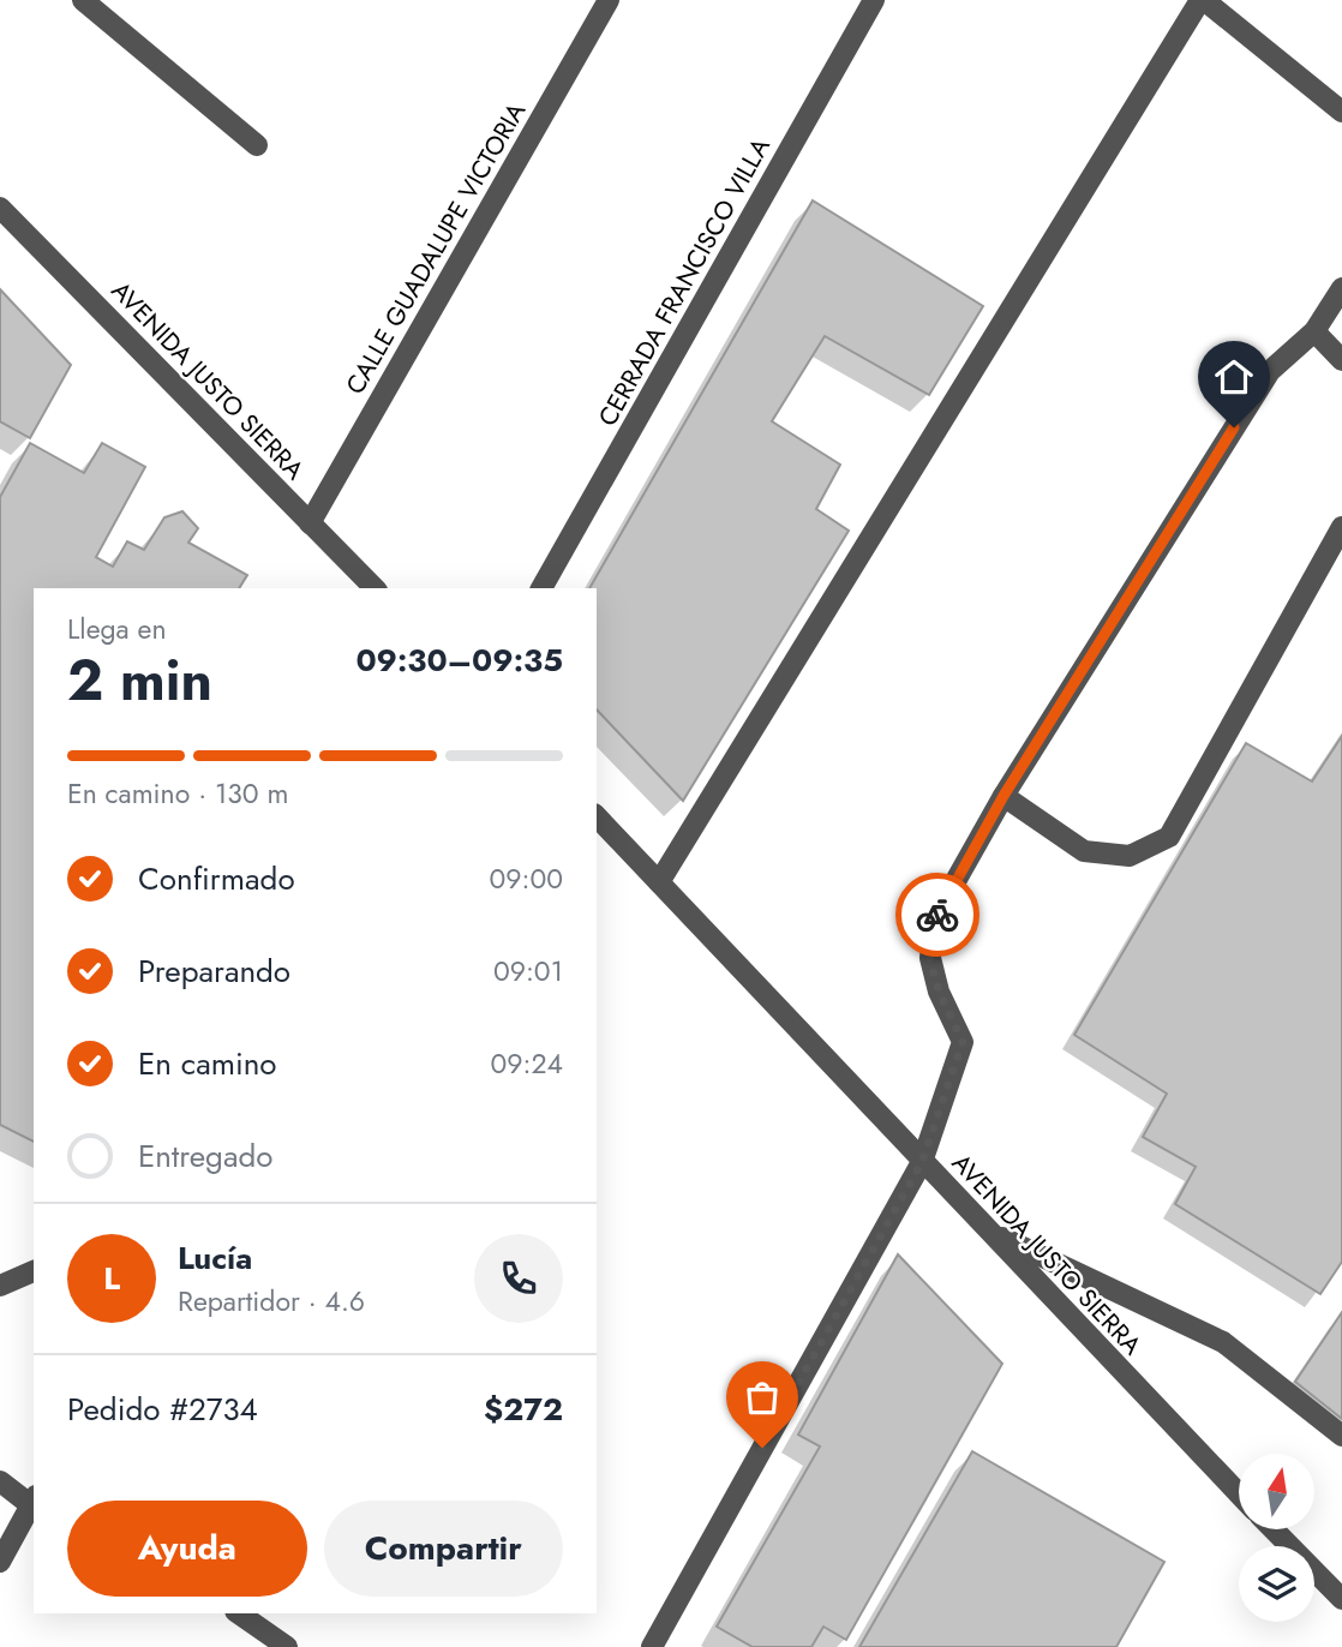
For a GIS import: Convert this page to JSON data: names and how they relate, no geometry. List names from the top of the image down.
{
  "streets": {
    "street": ["CALLE GUADALUPE VICTORIA", "CERRADA FRANCISCO VILLA", "AVENIDA JUSTO SIERRA"]
  },
  "crossings": [
    ["CALLE GUADALUPE VICTORIA", "AVENIDA JUSTO SIERRA"]
  ],
  "north": "top",
  "page": {
    "heading": ["2 min", "Llega en", "09:30–09:35"],
    "panel": [
      "Lucía",
      "Repartidor · 4.6",
      "Pedido #2734",
      "$272"
    ],
    "bar": "En camino · 130 m",
    "list": [
      ["Confirmado", "09:00"],
      ["Preparando", "09:01"],
      ["En camino", "09:24"],
      "Entregado"
    ],
    "round": "L",
    "buttons": ["Ayuda", "Compartir"]
  }
}
